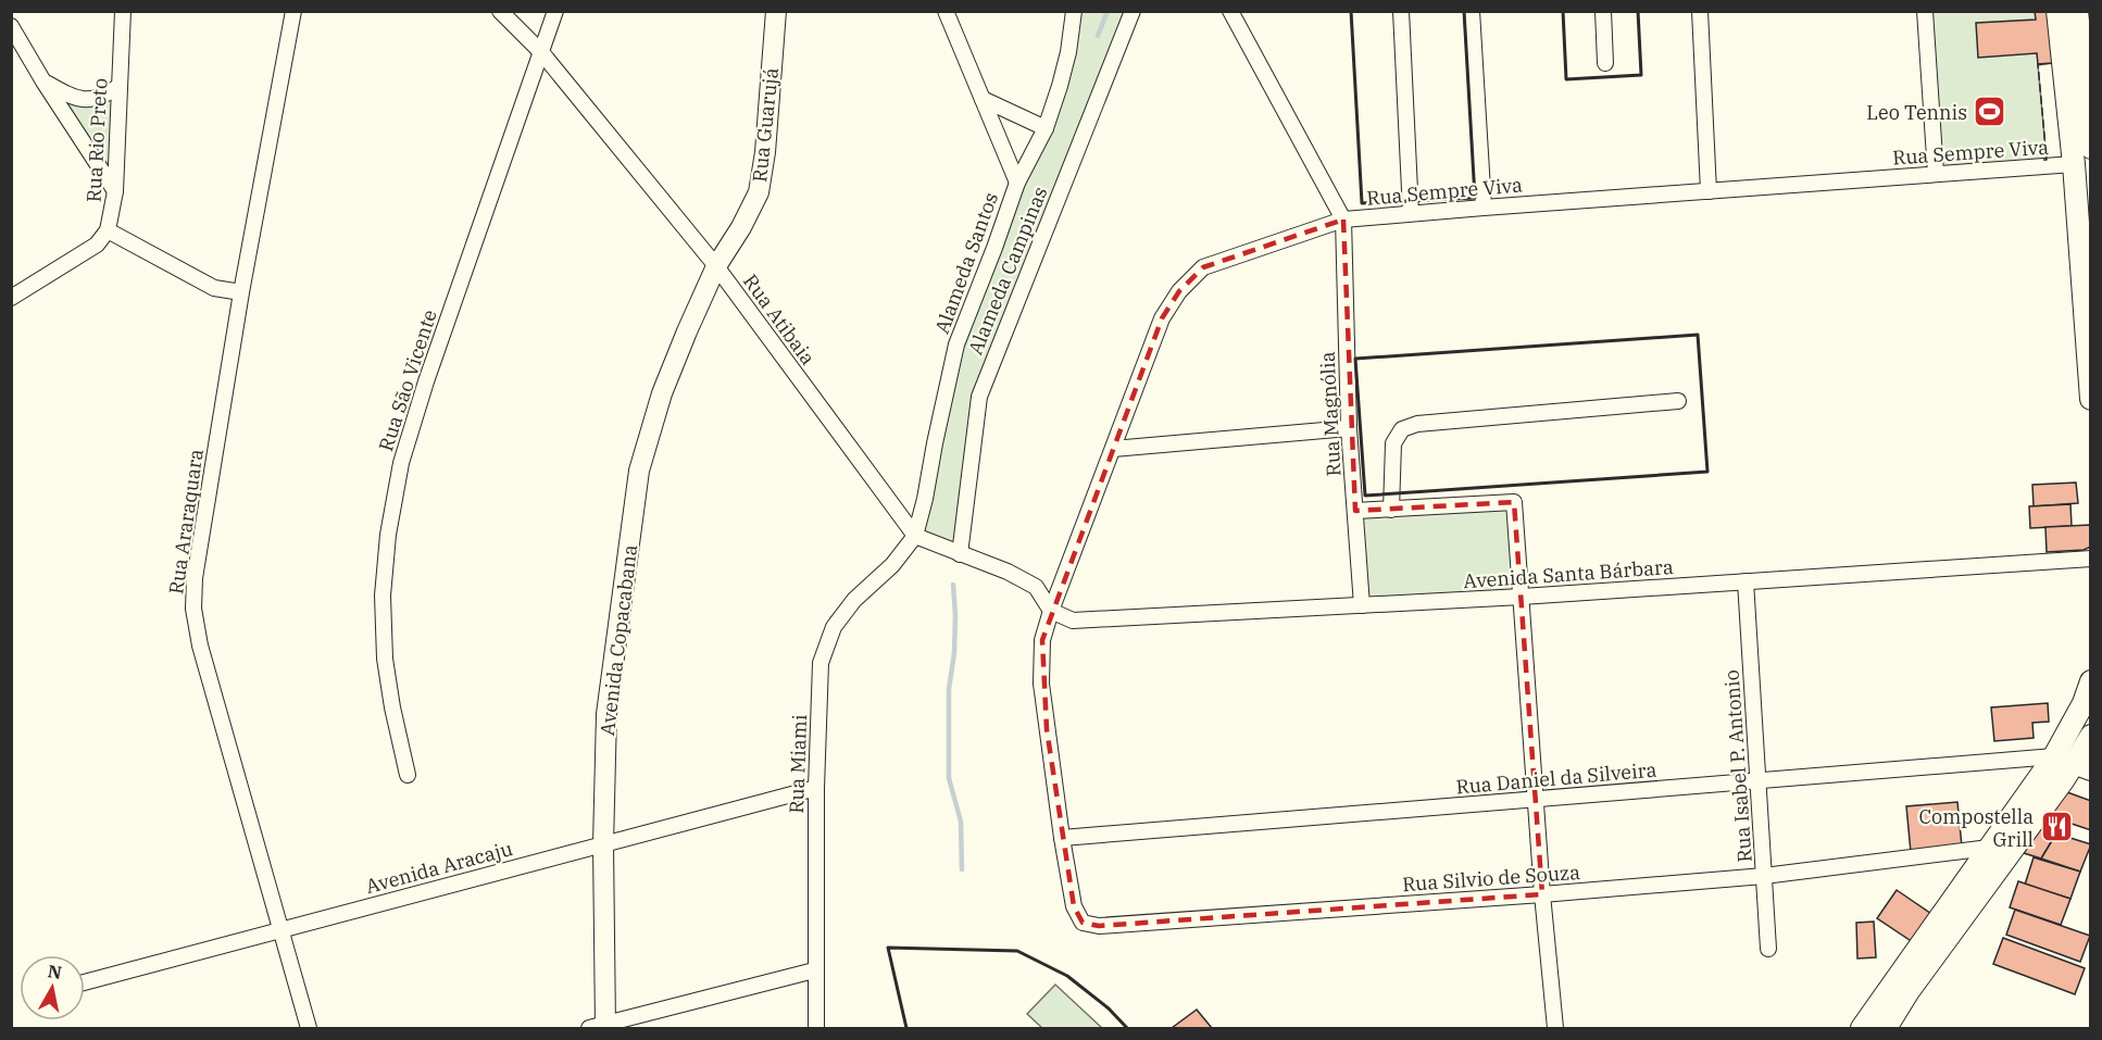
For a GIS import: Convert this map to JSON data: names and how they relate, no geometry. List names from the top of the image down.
{
  "streets": {
    "street": [
      "Rua Guarujá",
      "Rua Rio Preto",
      "Rua Sempre Viva",
      "Alameda Santos",
      "Alameda Campinas",
      "Rua Atibaia",
      "Rua São Vicente",
      "Rua Magnólia",
      "Rua Araraquara",
      "Avenida Santa Bárbara",
      "Avenida Copacabana",
      "Rua Miami",
      "Rua Isabel P. Antonio",
      "Rua Daniel da Silveira",
      "Avenida Aracaju",
      "Rua Silvio de Souza"
    ]
  },
  "crossings": [
    ["Rua Guarujá", "Rua Atibaia"],
    ["Rua Guarujá", "Avenida Copacabana"],
    ["Rua Sempre Viva", "Rua Magnólia"],
    ["Rua Sempre Viva", "Avenida Santa Bárbara"],
    ["Rua Sempre Viva", "Rua Daniel da Silveira"],
    ["Rua Sempre Viva", "Rua Silvio de Souza"],
    ["Alameda Santos", "Rua Atibaia"],
    ["Alameda Santos", "Rua Miami"],
    ["Rua Atibaia", "Rua São Vicente"],
    ["Rua Atibaia", "Avenida Copacabana"],
    ["Rua Atibaia", "Rua Miami"],
    ["Rua Magnólia", "Avenida Santa Bárbara"],
    ["Rua Araraquara", "Avenida Aracaju"],
    ["Avenida Santa Bárbara", "Rua Isabel P. Antonio"],
    ["Avenida Copacabana", "Avenida Aracaju"],
    ["Rua Miami", "Avenida Aracaju"],
    ["Rua Isabel P. Antonio", "Rua Daniel da Silveira"],
    ["Rua Isabel P. Antonio", "Rua Silvio de Souza"],
    ["Rua Daniel da Silveira", "Rua Silvio de Souza"]
  ],
  "places": {
    "sports": ["Leo Tennis"],
    "restaurant": ["Compostella Grill"]
  },
  "north": "top"
}
